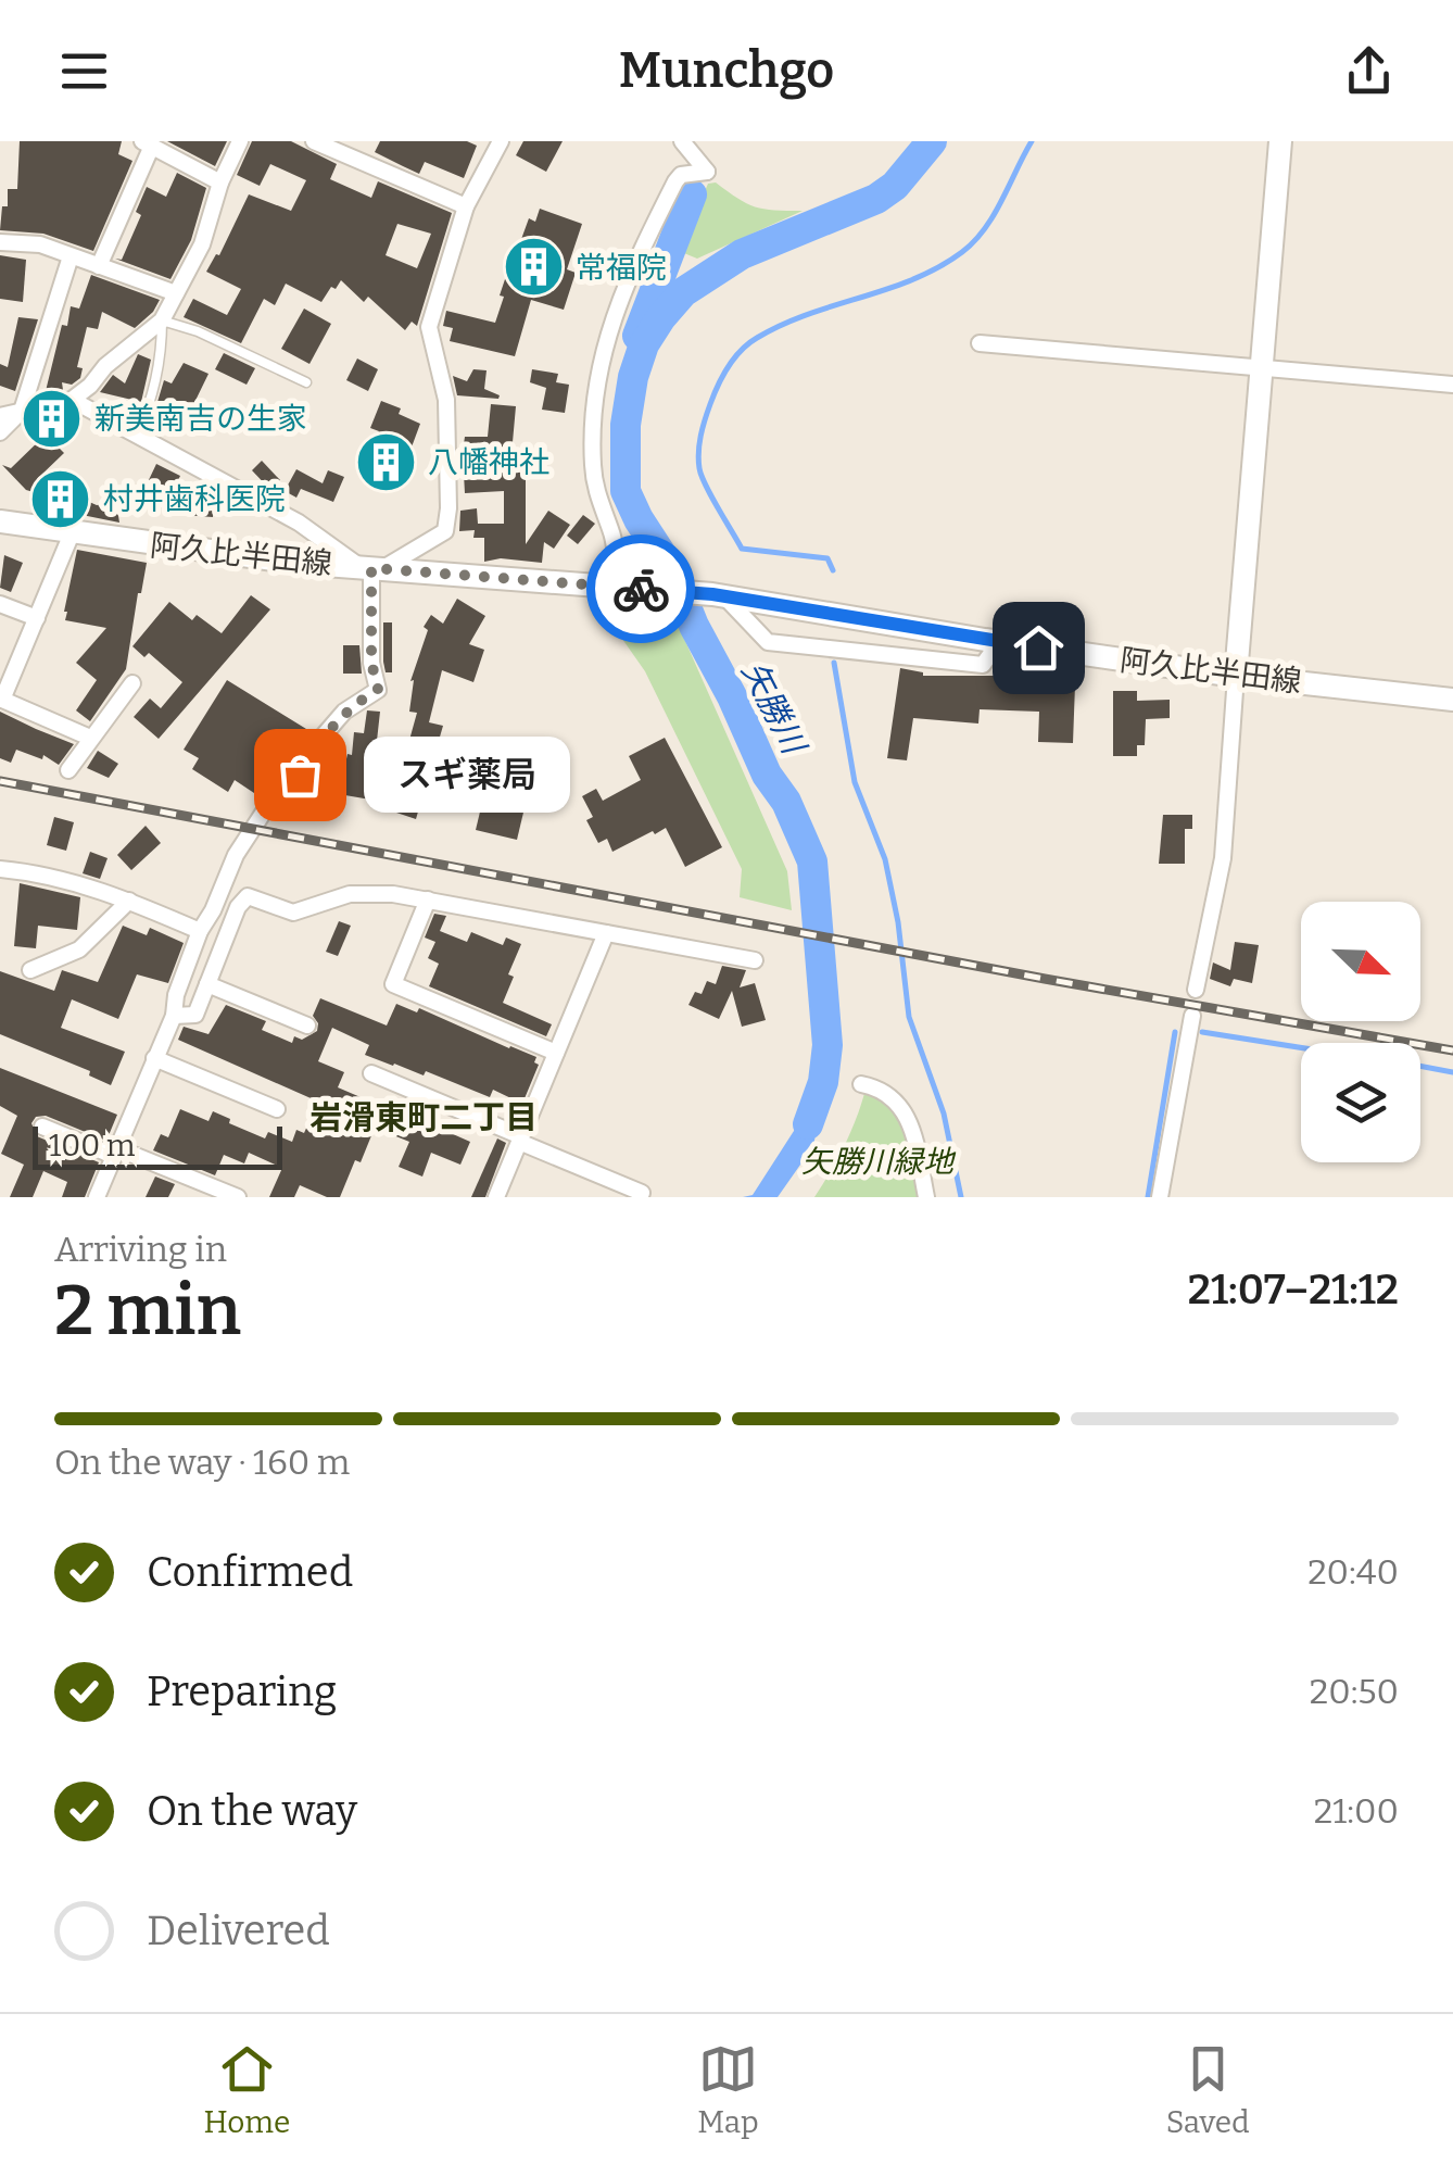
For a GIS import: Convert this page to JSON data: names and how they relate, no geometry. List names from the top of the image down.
{
  "streets": {
    "main road": ["阿久比半田線"]
  },
  "districts": ["岩滑東町二丁目"],
  "water": ["矢勝川"],
  "parks": ["矢勝川緑地"],
  "places": {
    "building": [
      "常福院",
      "新美南吉の生家",
      "八幡神社",
      "村井歯科医院"
    ],
    "other": ["スギ薬局"]
  },
  "scale_bar": "100 m",
  "north": "bottom right",
  "page": {
    "header": "Munchgo",
    "bubble": "スギ薬局",
    "scale": "100 m",
    "heading": ["2 min", "Arriving in", "21:07–21:12"],
    "bar": "On the way · 160 m",
    "list": [
      ["Confirmed", "20:40"],
      ["Preparing", "20:50"],
      ["On the way", "21:00"],
      "Delivered"
    ],
    "tabs": ["Home", "Map", "Saved"]
  }
}
